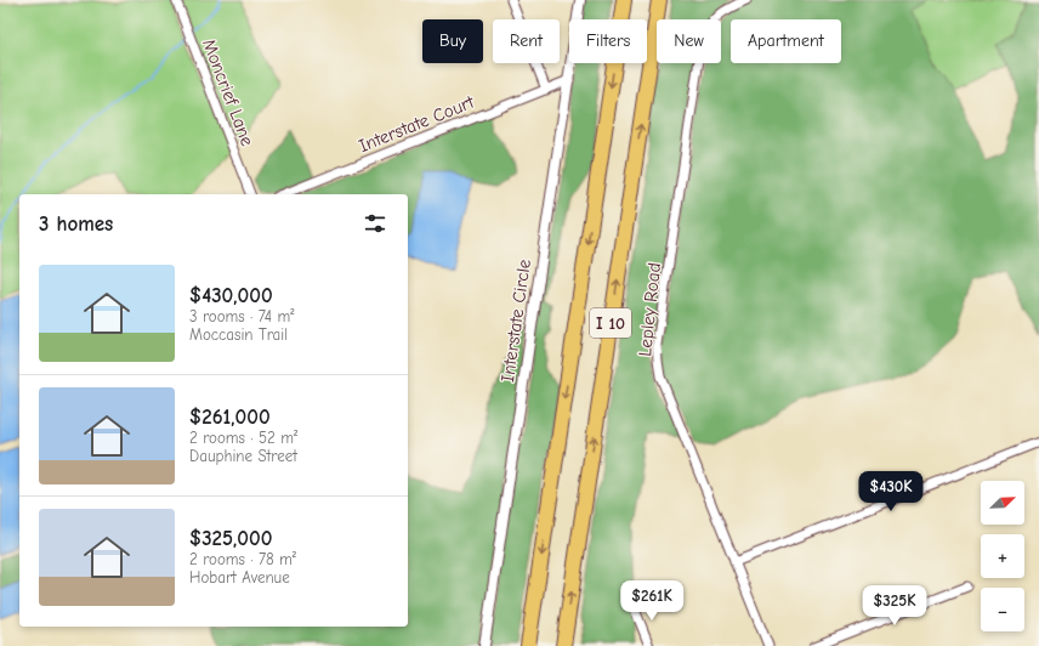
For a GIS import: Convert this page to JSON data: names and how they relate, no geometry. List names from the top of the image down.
{
  "streets": {
    "highway": ["I 10"],
    "street": [
      "Moncrief Lane",
      "Interstate Court",
      "Lepley Road",
      "Interstate Circle"
    ]
  },
  "crossings": [
    ["Interstate Court", "Interstate Circle"]
  ],
  "north": "top right",
  "page": {
    "chip": [
      "Buy",
      "Rent",
      "Filters",
      "New",
      "Apartment"
    ],
    "heading": "3 homes",
    "list": [
      {
        "name": "$430,000",
        "note": "3 rooms · 74 m² · Moccasin Trail"
      },
      {
        "name": "$261,000",
        "note": "2 rooms · 52 m² · Dauphine Street"
      },
      {
        "name": "$325,000",
        "note": "2 rooms · 78 m² · Hobart Avenue"
      }
    ],
    "price": ["$430K", "$261K", "$325K"],
    "map_buttons": ["+", "−"]
  }
}
